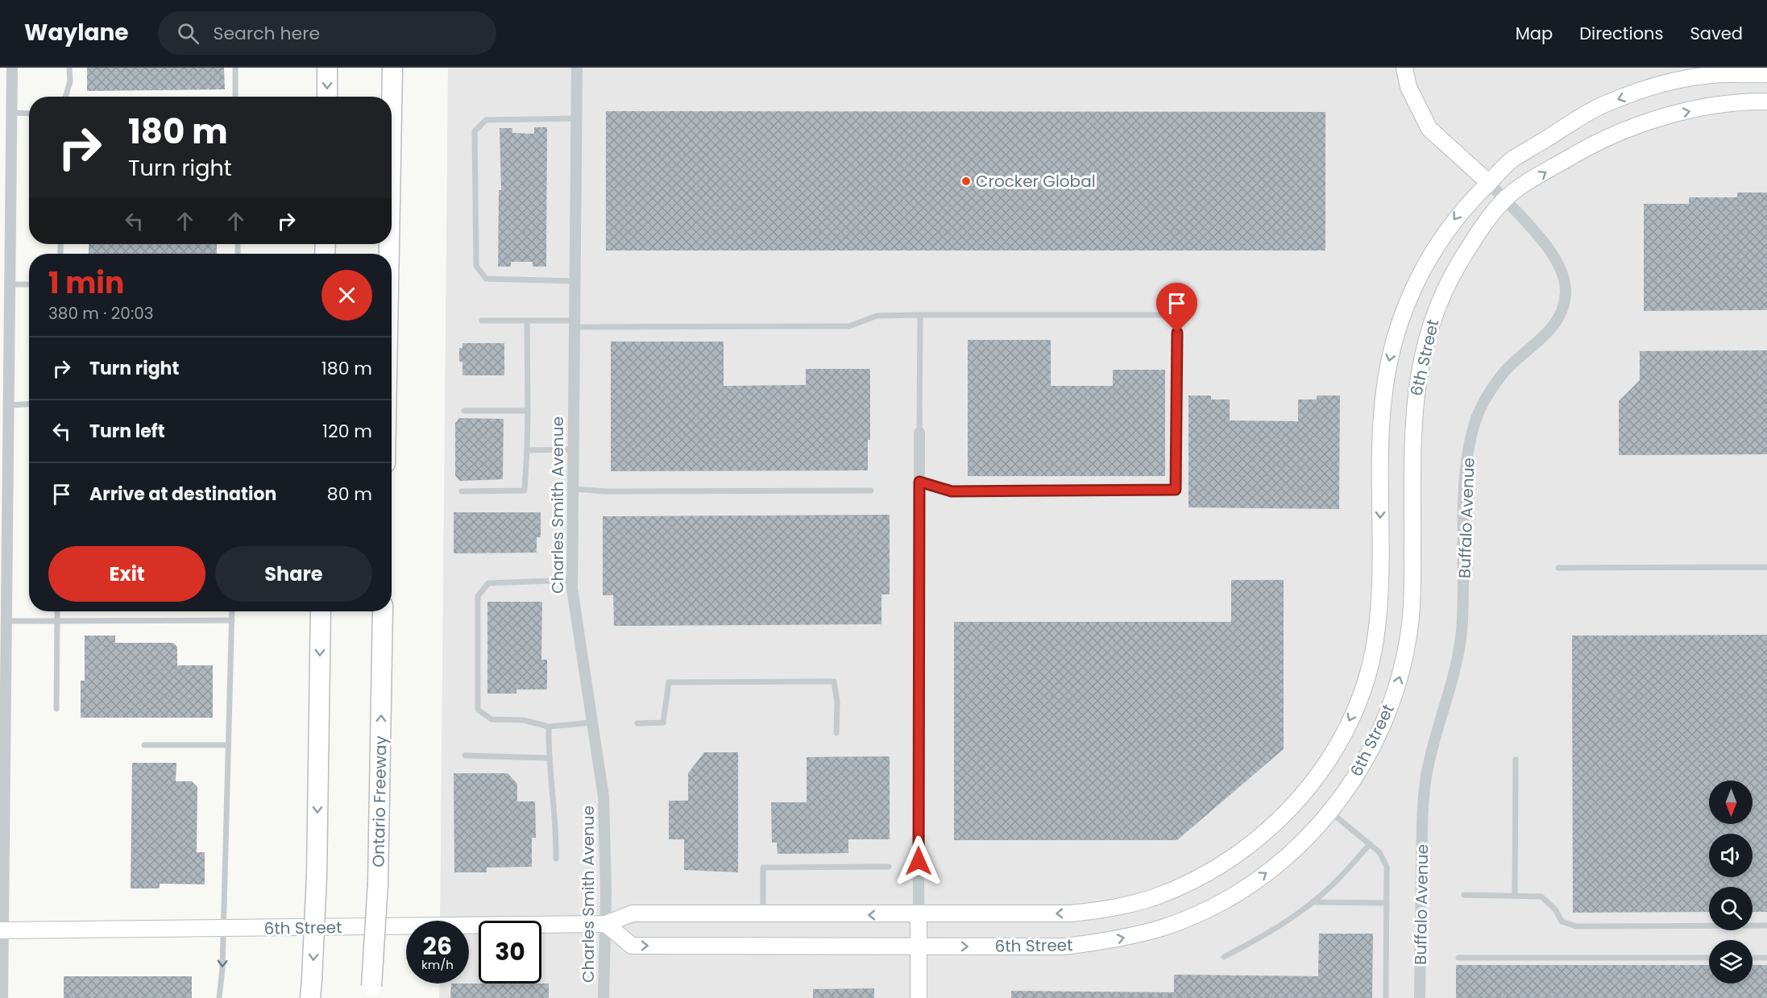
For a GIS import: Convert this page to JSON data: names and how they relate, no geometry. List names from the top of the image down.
{
  "streets": {
    "highway": ["Ontario Freeway"],
    "main road": ["6th Street", "Buffalo Avenue"],
    "street": ["Charles Smith Avenue"]
  },
  "crossings": [
    ["6th Street", "Charles Smith Avenue"],
    ["6th Street", "Buffalo Avenue"]
  ],
  "places": ["Crocker Global"],
  "north": "bottom",
  "page": {
    "header": "Waylane",
    "search": "Search here",
    "nav": ["Map", "Directions", "Saved"],
    "turn": ["180 m", "Turn right"],
    "heading": ["1 min", "380 m · 20:03"],
    "list": [
      {
        "name": "Turn right",
        "value": "180 m"
      },
      {
        "name": "Turn left",
        "value": "120 m"
      },
      {
        "name": "Arrive at destination",
        "value": "80 m"
      }
    ],
    "buttons": ["Exit", "Share"],
    "speed": "26 km/h",
    "limit": "30"
  }
}
